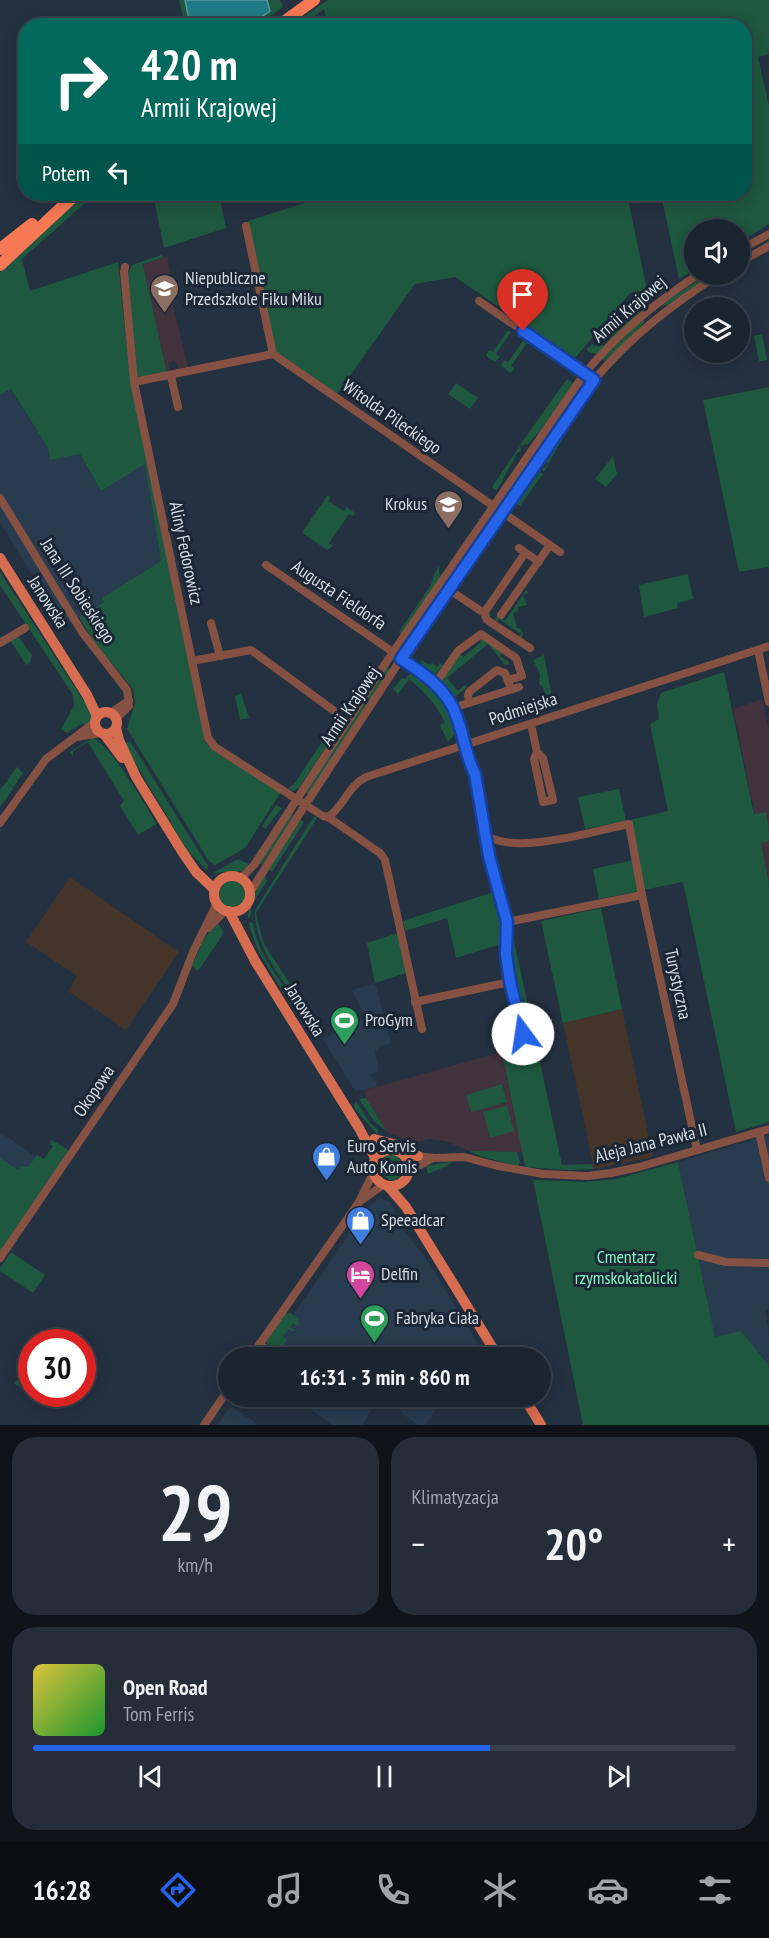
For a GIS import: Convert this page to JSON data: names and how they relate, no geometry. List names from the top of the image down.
{
  "streets": {
    "main road": ["Janowska"],
    "street": [
      "Armii Krajowej",
      "Witolda Pileckiego",
      "Aliny Fedorowicz",
      "Jana III Sobieskiego",
      "Augusta Fieldorfa",
      "Podmiejska",
      "Turystyczna",
      "Okopowa",
      "Aleja Jana Pawła II"
    ]
  },
  "crossings": [
    ["Armii Krajowej", "Witolda Pileckiego"],
    ["Armii Krajowej", "Aliny Fedorowicz"],
    ["Armii Krajowej", "Augusta Fieldorfa"],
    ["Armii Krajowej", "Janowska"],
    ["Armii Krajowej", "Okopowa"],
    ["Jana III Sobieskiego", "Janowska"],
    ["Janowska", "Okopowa"],
    ["Janowska", "Aleja Jana Pawła II"],
    ["Turystyczna", "Aleja Jana Pawła II"]
  ],
  "parks": ["Cmentarz rzymskokatolicki"],
  "places": {
    "school or university": ["Niepubliczne Przedszkole Fiku Miku", "Krokus"],
    "sports": ["ProGym", "Fabryka Ciała"],
    "shop": ["Euro Servis Auto Komis", "Speeadcar"],
    "hotel": ["Delfin"]
  },
  "page": {
    "turn": ["420 m", "Armii Krajowej"],
    "then": "Potem",
    "limit": "30",
    "trip": "16:31 · 3 min · 860 m",
    "tile": [
      ["29", "km/h"],
      "Klimatyzacja"
    ],
    "heat": ["−", "20°", "+"],
    "song": ["Open Road", "Tom Ferris"],
    "tabs": "16:28"
  }
}
